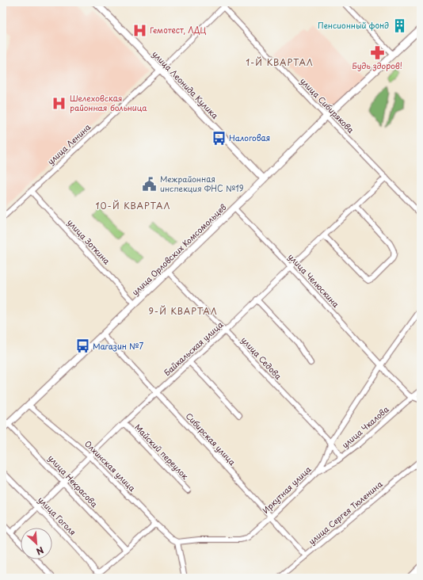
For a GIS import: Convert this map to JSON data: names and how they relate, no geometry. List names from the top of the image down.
{
  "streets": {
    "street": [
      "улица Леонида Кулика",
      "улица Сибирякова",
      "улица Ленина",
      "улица Зоткина",
      "улица Орловских Комсомольцев",
      "улица Челюскина",
      "Байкальская улица",
      "улица Седова",
      "улица Чкалова",
      "Сибирская улица",
      "Майский переулок",
      "Олхинская улица",
      "улица Некрасова",
      "Иркутная улица",
      "улица Сергея Тюленина",
      "улица Гоголя"
    ]
  },
  "crossings": [
    ["улица Леонида Кулика", "улица Ленина"],
    ["улица Леонида Кулика", "улица Орловских Комсомольцев"],
    ["улица Сибирякова", "улица Ленина"],
    ["улица Сибирякова", "улица Орловских Комсомольцев"],
    ["улица Сибирякова", "Байкальская улица"],
    ["улица Ленина", "улица Зоткина"],
    ["улица Зоткина", "улица Орловских Комсомольцев"],
    ["улица Орловских Комсомольцев", "улица Челюскина"],
    ["улица Орловских Комсомольцев", "улица Седова"],
    ["улица Орловских Комсомольцев", "Сибирская улица"],
    ["улица Орловских Комсомольцев", "Олхинская улица"],
    ["улица Орловских Комсомольцев", "улица Некрасова"],
    ["улица Челюскина", "Байкальская улица"],
    ["улица Челюскина", "улица Чкалова"],
    ["улица Челюскина", "Иркутная улица"],
    ["Байкальская улица", "улица Седова"],
    ["Байкальская улица", "Сибирская улица"],
    ["Байкальская улица", "Майский переулок"],
    ["Байкальская улица", "Олхинская улица"],
    ["Байкальская улица", "улица Некрасова"],
    ["Байкальская улица", "улица Гоголя"],
    ["улица Седова", "улица Чкалова"],
    ["улица Седова", "Иркутная улица"],
    ["улица Чкалова", "Иркутная улица"],
    ["Сибирская улица", "Иркутная улица"],
    ["Сибирская улица", "улица Сергея Тюленина"],
    ["Олхинская улица", "Иркутная улица"],
    ["улица Некрасова", "улица Гоголя"]
  ],
  "districts": ["1-Й КВАРТАЛ", "10-Й КВАРТАЛ", "9-Й КВАРТАЛ"],
  "places": {
    "building": ["Пенсионный фонд"],
    "hospital": ["Гемотест, ЛДЦ", "Шелеховская районная больница"],
    "pharmacy": ["Будь здоров!"],
    "bus stop": ["Налоговая", "Магазин №7"],
    "public building": ["Межрайонная инспекция ФНС №19"]
  },
  "north": "bottom right"
}
